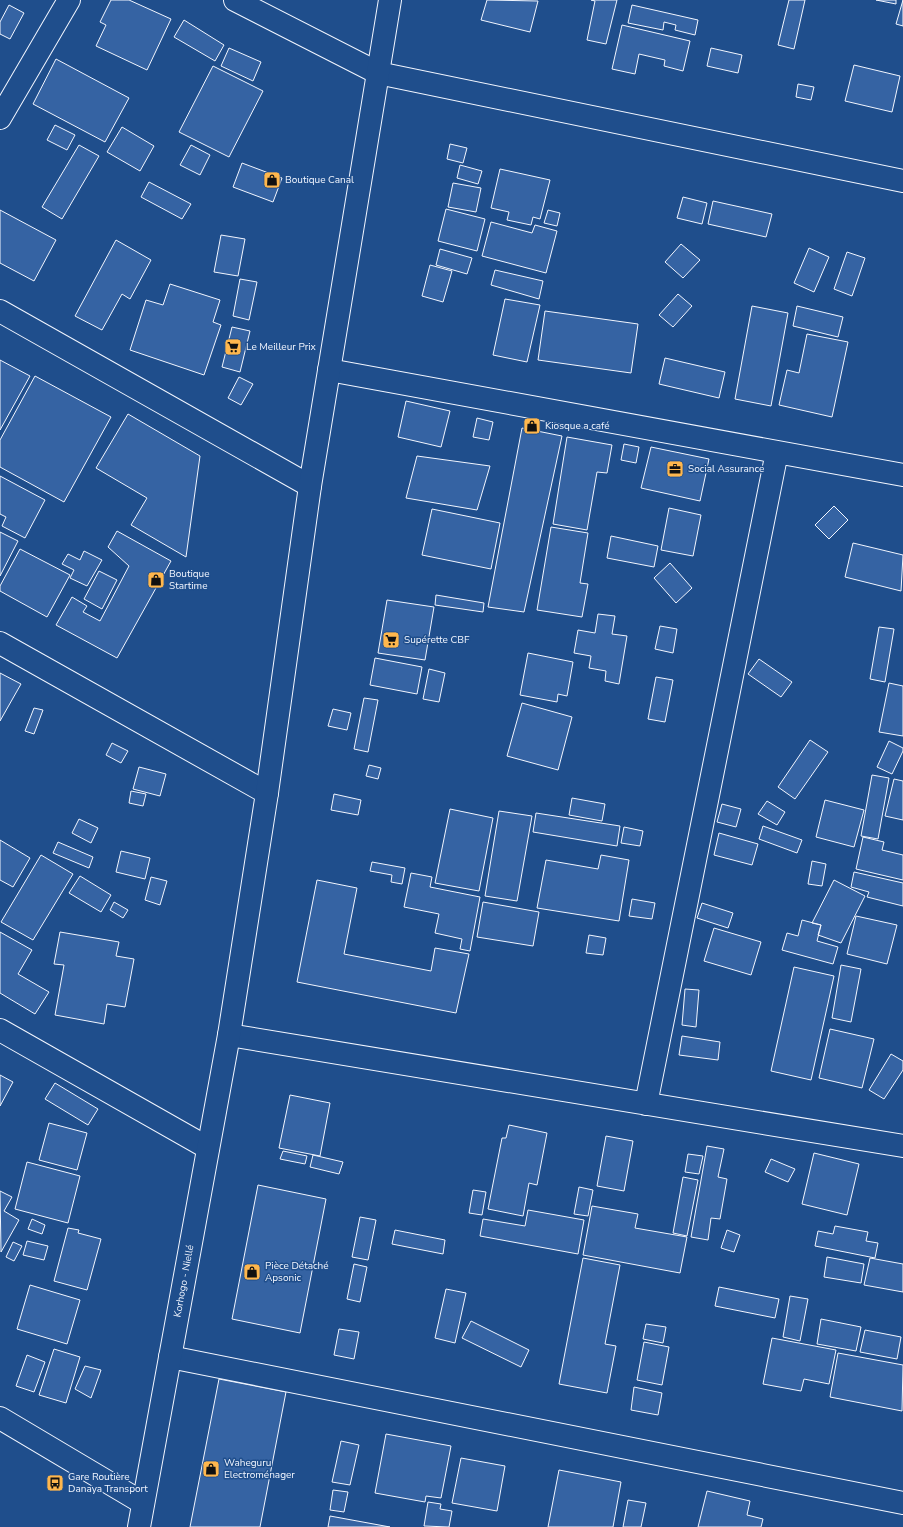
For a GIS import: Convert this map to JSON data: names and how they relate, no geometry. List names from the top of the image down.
{
  "streets": {
    "street": ["Korhogo - Niellé"]
  },
  "places": {
    "shop": [
      "Boutique Canal",
      "Kiosque a café",
      "Boutique Startime",
      "Pièce Détaché Apsonic",
      "Waheguru Electroménager"
    ],
    "supermarket": ["Le Meilleur Prix", "Supérette CBF"],
    "office": ["Social Assurance"],
    "bus stop": ["Gare Routière Danaya Transport"]
  }
}
